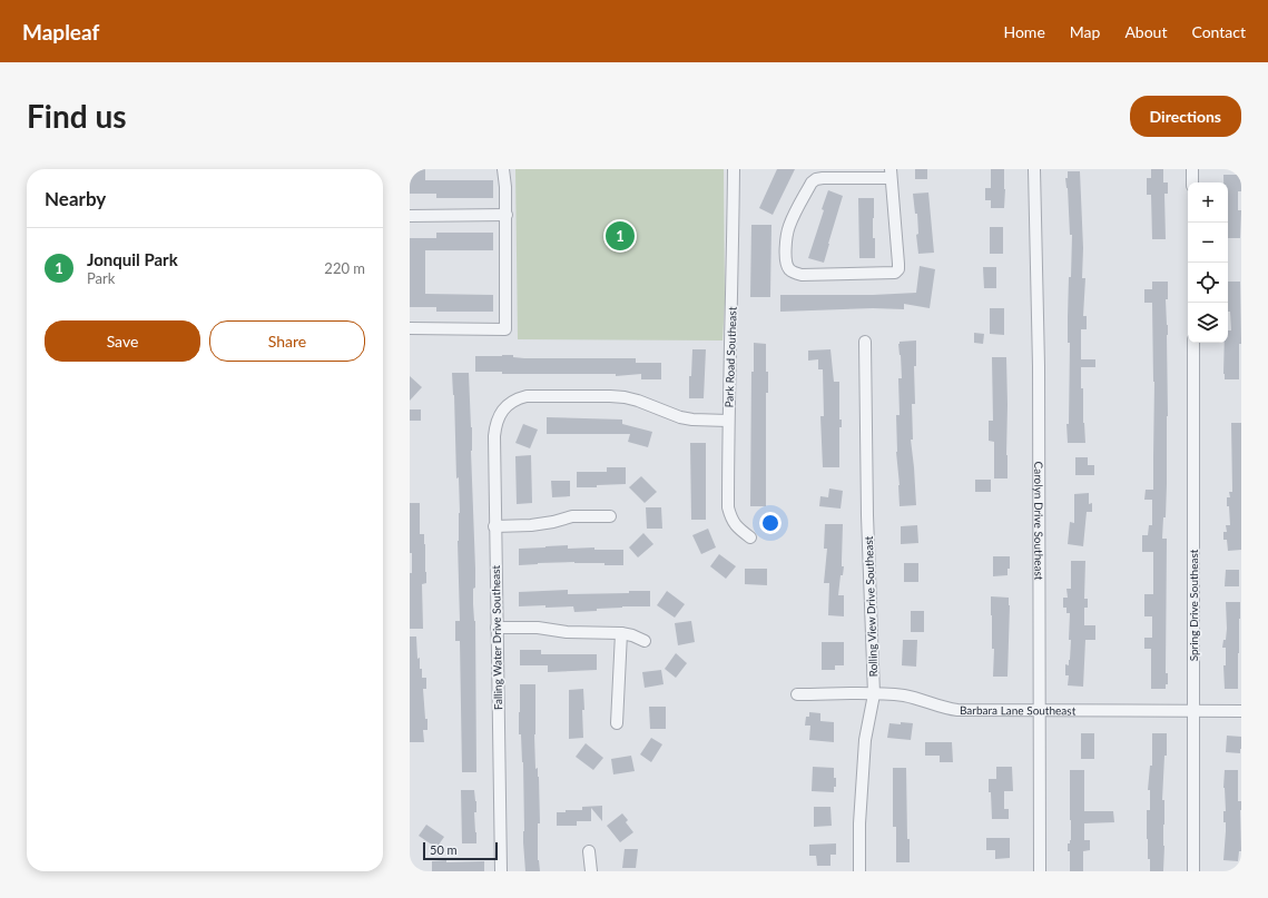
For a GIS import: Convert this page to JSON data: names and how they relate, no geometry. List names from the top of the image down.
{
  "streets": {
    "street": [
      "Park Road Southeast",
      "Carolyn Drive Southeast",
      "Spring Drive Southeast",
      "Rolling View Drive Southeast",
      "Falling Water Drive Southeast",
      "Barbara Lane Southeast"
    ]
  },
  "crossings": [
    ["Park Road Southeast", "Falling Water Drive Southeast"],
    ["Carolyn Drive Southeast", "Barbara Lane Southeast"],
    ["Spring Drive Southeast", "Barbara Lane Southeast"],
    ["Rolling View Drive Southeast", "Barbara Lane Southeast"]
  ],
  "scale_bar": "50 m",
  "page": {
    "header": "Mapleaf",
    "nav": [
      "Home",
      "Map",
      "About",
      "Contact"
    ],
    "buttons": [
      "Directions",
      ["Save", "Share"]
    ],
    "title": "Find us",
    "heading": "Nearby",
    "map_buttons": ["+", "−"],
    "pins": "1",
    "list": [
      {
        "mark": "1",
        "name": "Jonquil Park",
        "note": "Park",
        "value": "220 m"
      }
    ],
    "scale": "50 m"
  }
}
